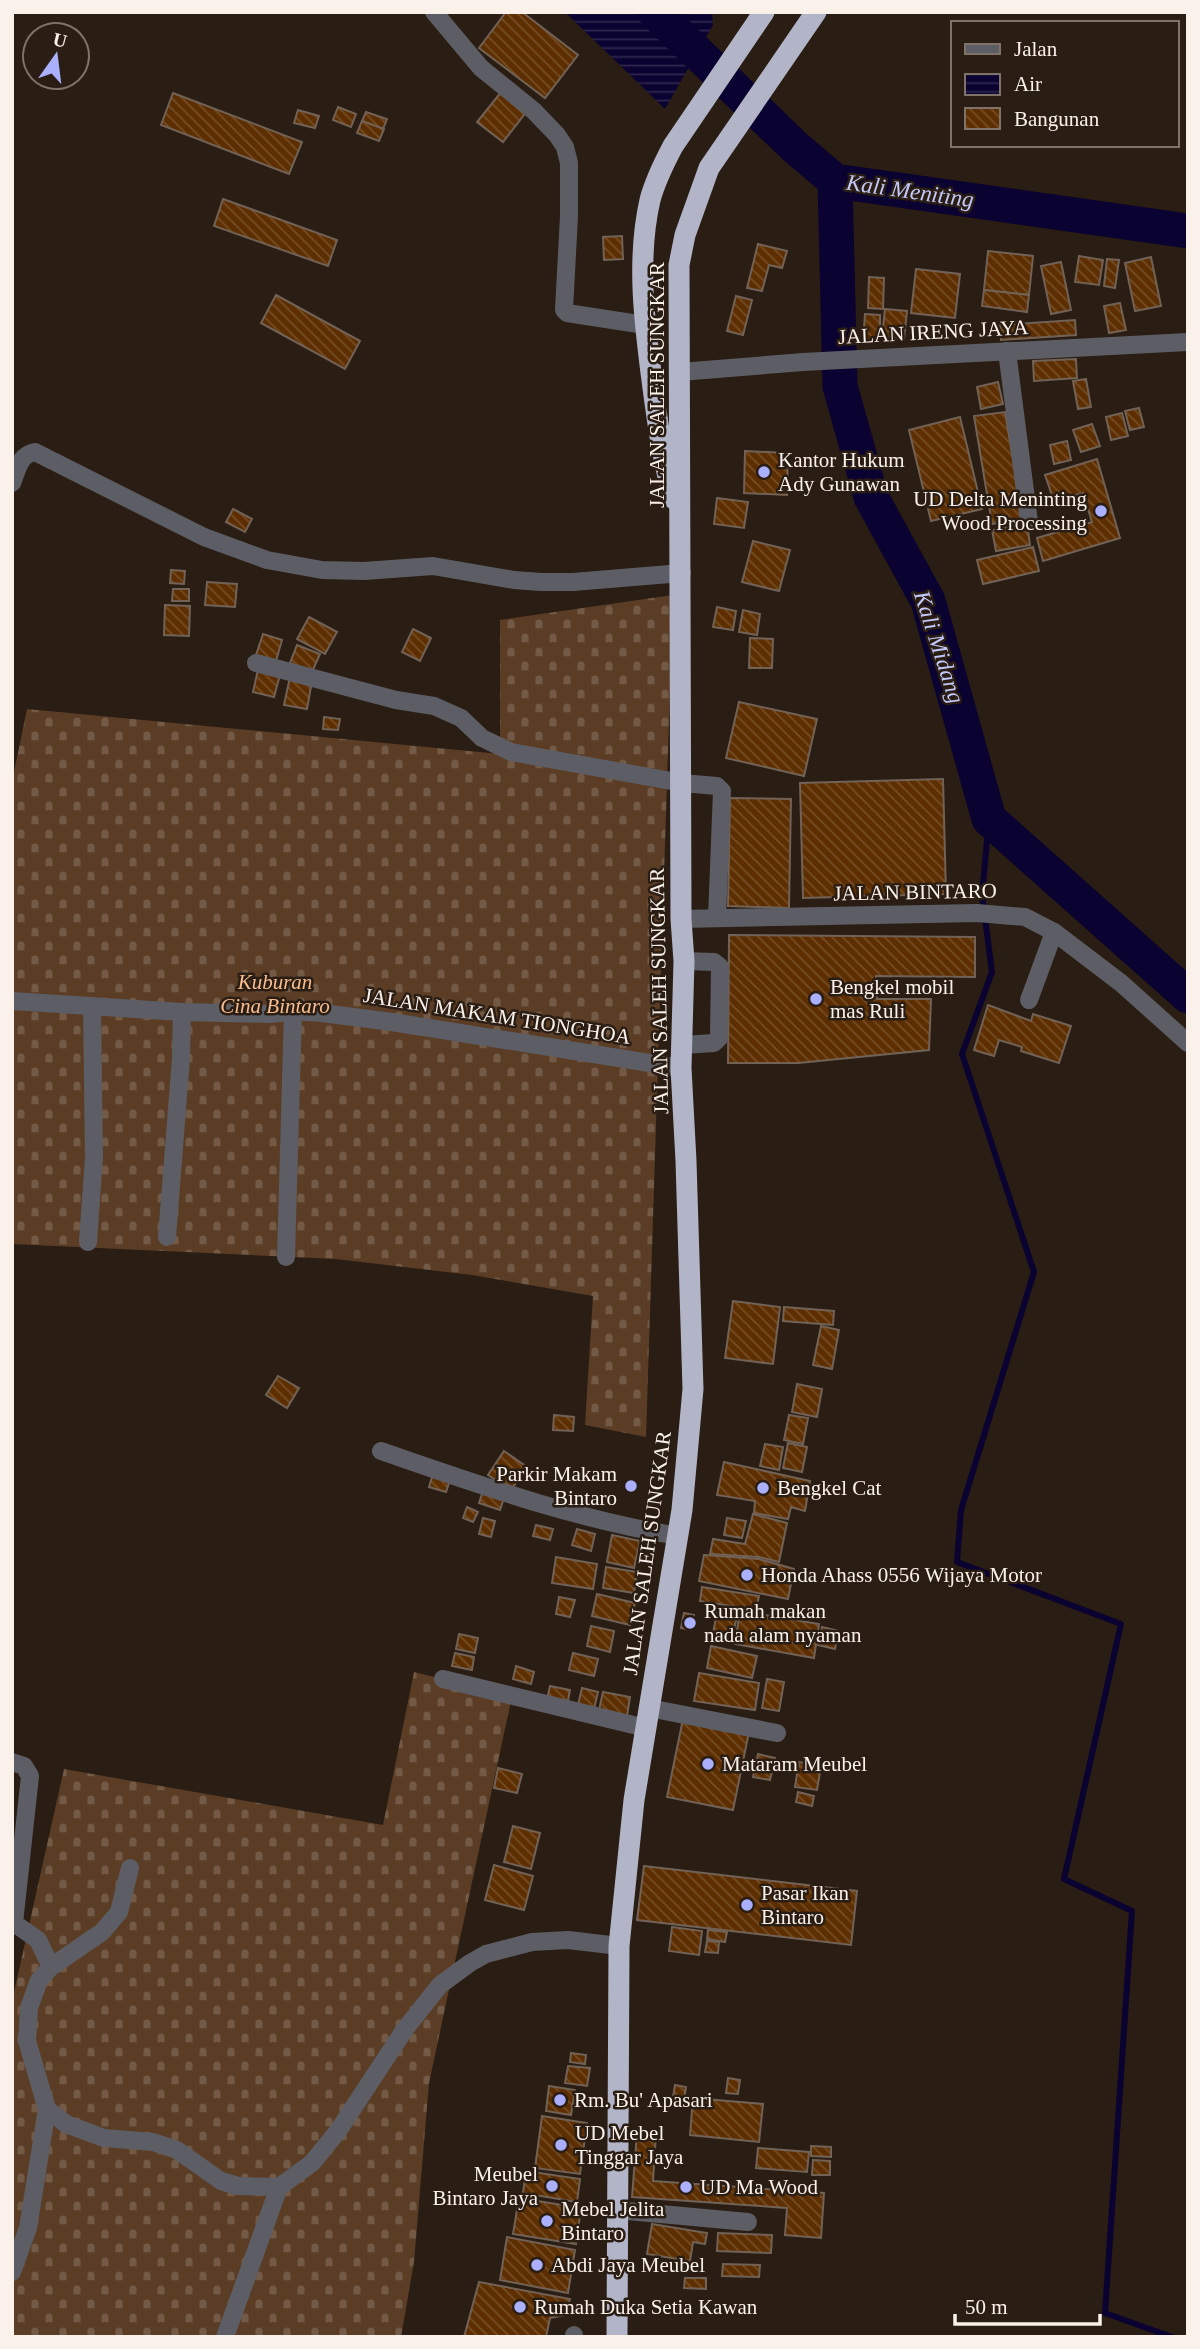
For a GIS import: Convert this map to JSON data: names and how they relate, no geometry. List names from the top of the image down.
{
  "streets": {
    "highway": ["JALAN SALEH SUNGKAR"],
    "street": ["JALAN IRENG JAYA", "JALAN BINTARO", "JALAN MAKAM TIONGHOA"]
  },
  "crossings": [
    ["JALAN IRENG JAYA", "JALAN SALEH SUNGKAR"],
    ["JALAN SALEH SUNGKAR", "JALAN BINTARO"],
    ["JALAN SALEH SUNGKAR", "JALAN MAKAM TIONGHOA"]
  ],
  "water": ["Kali Meniting", "Kali Midang"],
  "parks": ["Kuburan Cina Bintaro"],
  "places": [
    "Kantor Hukum Ady Gunawan",
    "UD Delta Meninting Wood Processing",
    "Bengkel mobil mas Ruli",
    "Parkir Makam Bintaro",
    "Bengkel Cat",
    "Honda Ahass 0556 Wijaya Motor",
    "Rumah makan nada alam nyaman",
    "Mataram Meubel",
    "Pasar Ikan Bintaro",
    "Rm. Bu' Apasari",
    "UD Mebel Tinggar Jaya",
    "Meubel Bintaro Jaya",
    "UD Ma Wood",
    "Mebel Jelita Bintaro",
    "Abdi Jaya Meubel",
    "Rumah Duka Setia Kawan"
  ],
  "legend": ["Jalan", "Air", "Bangunan"],
  "scale_bar": "50 m",
  "north": "top"
}
